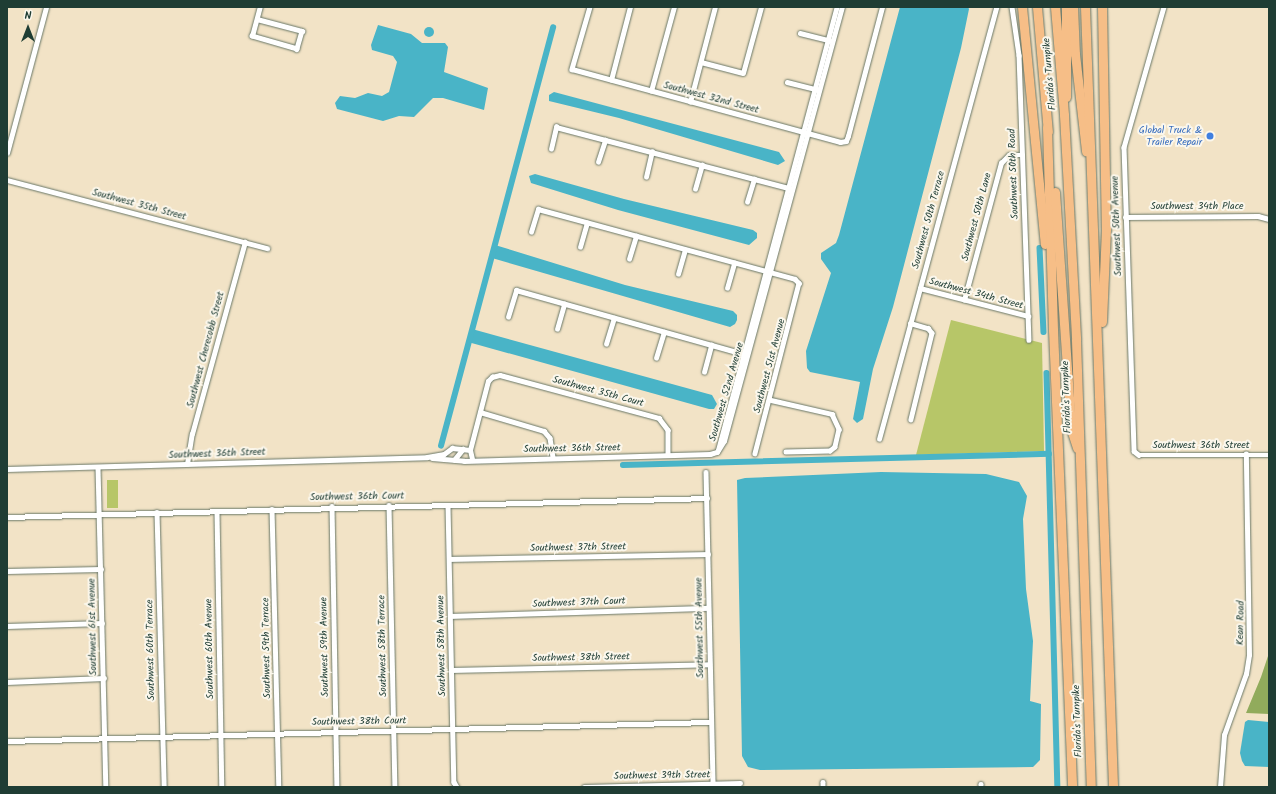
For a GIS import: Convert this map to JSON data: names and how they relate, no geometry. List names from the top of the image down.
{
  "streets": {
    "highway": ["Florida's Turnpike"],
    "street": [
      "Southwest 32nd Street",
      "Southwest 50th Road",
      "Southwest 35th Street",
      "Southwest 34th Place",
      "Southwest 50th Lane",
      "Southwest 50th Terrace",
      "Southwest 50th Avenue",
      "Southwest 34th Street",
      "Southwest Cherecobb Street",
      "Southwest 51st Avenue",
      "Southwest 35th Court",
      "Southwest 52nd Avenue",
      "Southwest 36th Street",
      "Southwest 36th Court",
      "Southwest 37th Street",
      "Southwest 37th Court",
      "Kean Road",
      "Southwest 61st Avenue",
      "Southwest 55th Avenue",
      "Southwest 58th Terrace",
      "Southwest 58th Avenue",
      "Southwest 59th Avenue",
      "Southwest 59th Terrace",
      "Southwest 60th Avenue",
      "Southwest 60th Terrace",
      "Southwest 38th Street",
      "Southwest 38th Court",
      "Southwest 39th Street"
    ]
  },
  "crossings": [
    ["Southwest 32nd Street", "Southwest 52nd Avenue"],
    ["Southwest 50th Road", "Southwest 50th Lane"],
    ["Southwest 50th Road", "Southwest 34th Street"],
    ["Southwest 35th Street", "Southwest Cherecobb Street"],
    ["Southwest 34th Place", "Southwest 50th Avenue"],
    ["Southwest 50th Lane", "Southwest 34th Street"],
    ["Southwest 50th Terrace", "Southwest 34th Street"],
    ["Southwest 50th Avenue", "Southwest 36th Street"],
    ["Southwest Cherecobb Street", "Southwest 36th Street"],
    ["Southwest 51st Avenue", "Southwest 52nd Avenue"],
    ["Southwest 35th Court", "Southwest 36th Street"],
    ["Southwest 52nd Avenue", "Southwest 36th Street"],
    ["Southwest 36th Street", "Kean Road"],
    ["Southwest 36th Street", "Southwest 61st Avenue"],
    ["Southwest 36th Court", "Southwest 61st Avenue"],
    ["Southwest 36th Court", "Southwest 55th Avenue"],
    ["Southwest 36th Court", "Southwest 58th Terrace"],
    ["Southwest 36th Court", "Southwest 58th Avenue"],
    ["Southwest 36th Court", "Southwest 59th Avenue"],
    ["Southwest 36th Court", "Southwest 59th Terrace"],
    ["Southwest 36th Court", "Southwest 60th Avenue"],
    ["Southwest 36th Court", "Southwest 60th Terrace"],
    ["Southwest 37th Street", "Southwest 55th Avenue"],
    ["Southwest 37th Street", "Southwest 58th Avenue"],
    ["Southwest 37th Court", "Southwest 55th Avenue"],
    ["Southwest 37th Court", "Southwest 58th Avenue"],
    ["Southwest 61st Avenue", "Southwest 38th Court"],
    ["Southwest 55th Avenue", "Southwest 38th Street"],
    ["Southwest 55th Avenue", "Southwest 38th Court"],
    ["Southwest 55th Avenue", "Southwest 39th Street"],
    ["Southwest 58th Terrace", "Southwest 38th Court"],
    ["Southwest 58th Avenue", "Southwest 38th Street"],
    ["Southwest 58th Avenue", "Southwest 38th Court"],
    ["Southwest 59th Avenue", "Southwest 38th Court"],
    ["Southwest 59th Terrace", "Southwest 38th Court"],
    ["Southwest 60th Avenue", "Southwest 38th Court"],
    ["Southwest 60th Terrace", "Southwest 38th Court"]
  ],
  "places": ["Global Truck & Trailer Repair"],
  "north": "top"
}
